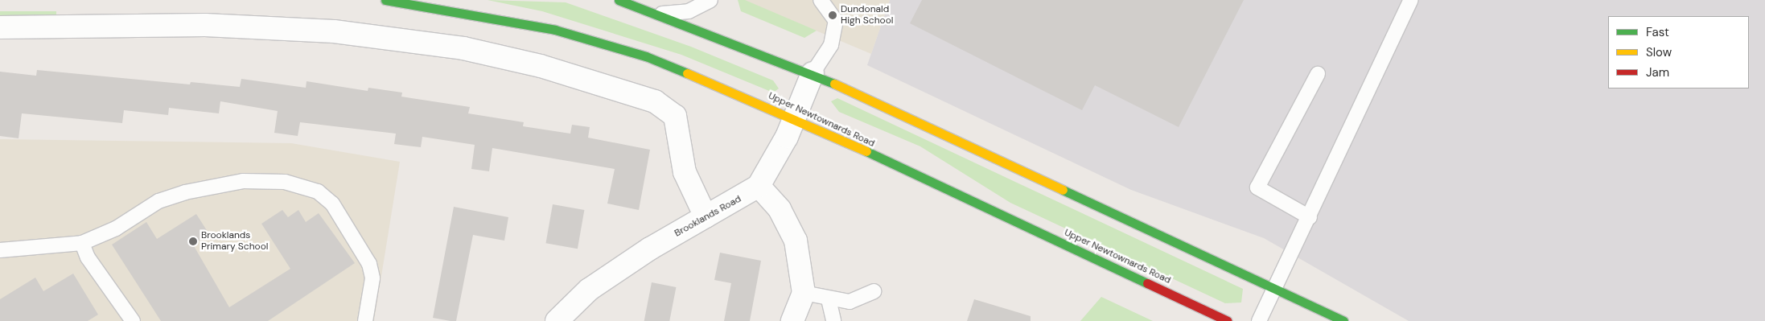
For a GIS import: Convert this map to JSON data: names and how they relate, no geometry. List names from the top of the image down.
{
  "streets": {
    "highway": ["Upper Newtownards Road"],
    "street": ["Brooklands Road"]
  },
  "places": ["Dundonald High School", "Brooklands Primary School"],
  "legend": ["Fast", "Slow", "Jam"]
}
